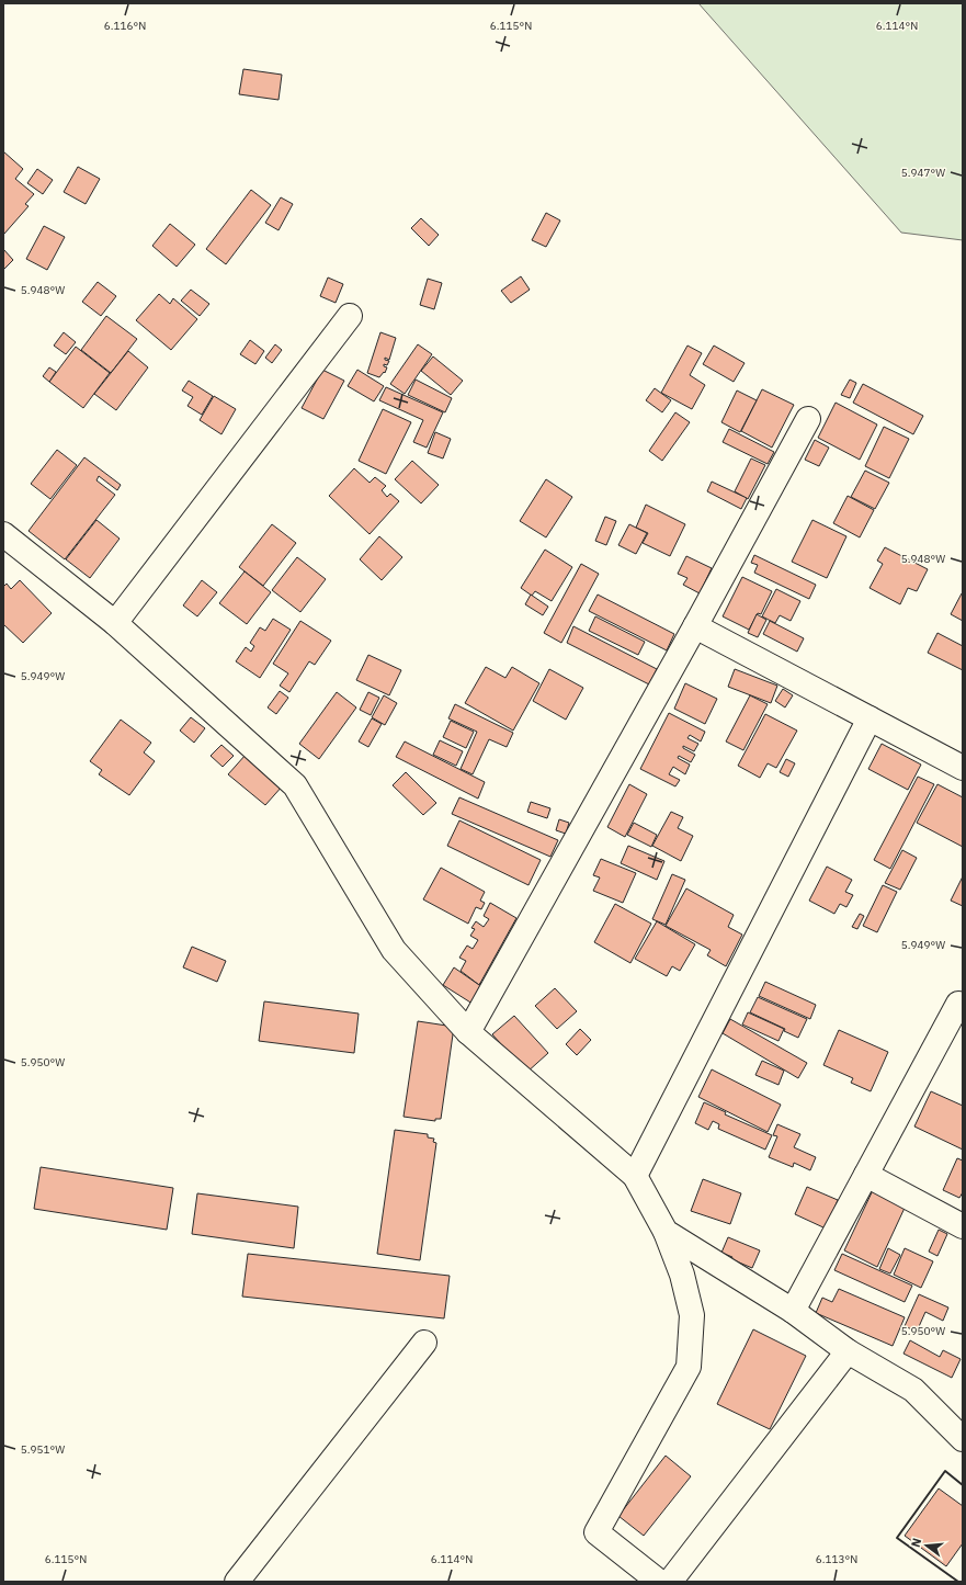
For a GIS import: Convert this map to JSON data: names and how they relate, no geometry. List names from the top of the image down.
{
  "north": "left",
  "coordinates": [
    "6.116°N",
    "6.115°N",
    "6.114°N",
    "5.947°W",
    "5.948°W",
    "5.949°W",
    "5.950°W",
    "5.951°W",
    "6.113°N"
  ]
}
